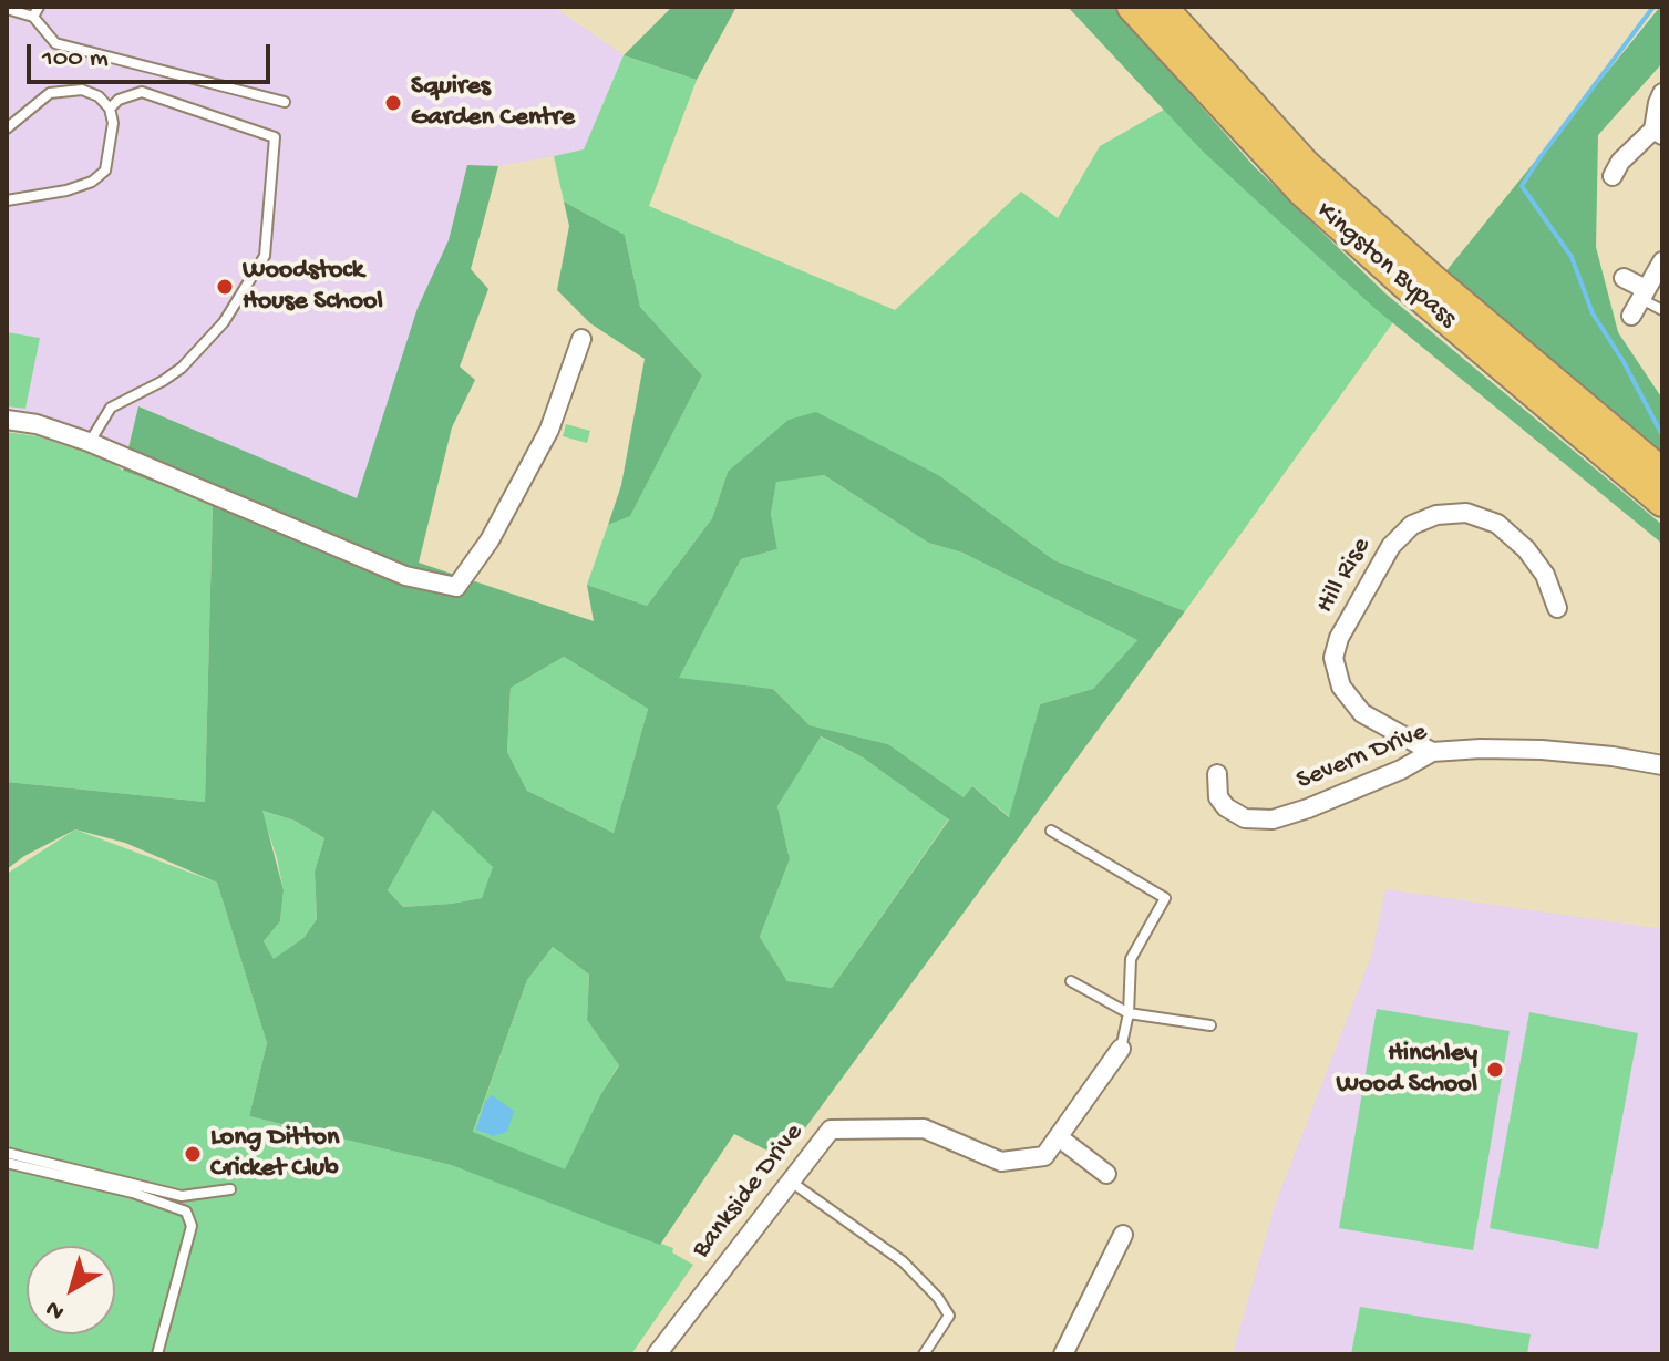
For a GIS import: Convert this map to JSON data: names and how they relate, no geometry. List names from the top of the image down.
{
  "streets": {
    "highway": ["Kingston Bypass"],
    "street": ["Hill Rise", "Severn Drive", "Bankside Drive"]
  },
  "crossings": [
    ["Hill Rise", "Severn Drive"]
  ],
  "places": [
    "Squires Garden Centre",
    "Woodstock House School",
    "Hinchley Wood School",
    "Long Ditton Cricket Club"
  ],
  "scale_bar": "100 m",
  "north": "bottom left"
}
